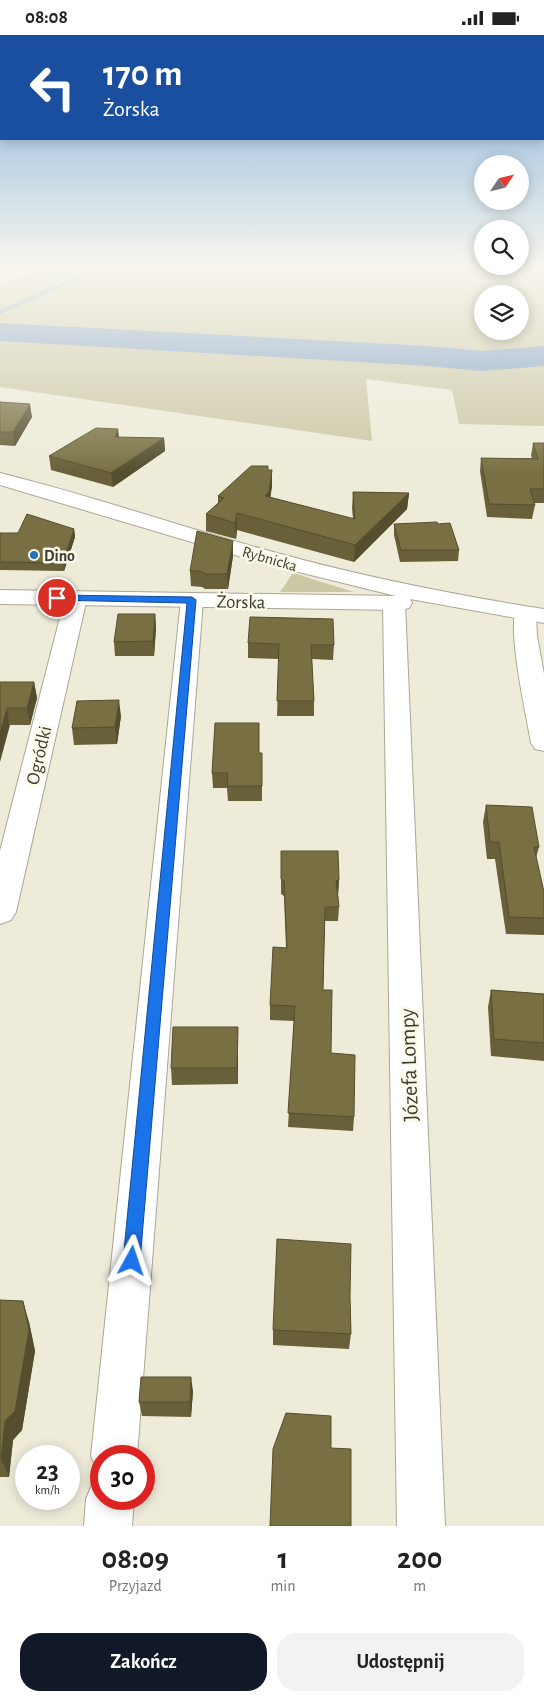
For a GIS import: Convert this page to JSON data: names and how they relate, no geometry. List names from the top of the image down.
{
  "streets": {
    "street": [
      "Rybnicka",
      "Żorska",
      "Ogródki",
      "Józefa Lompy"
    ]
  },
  "crossings": [
    ["Rybnicka", "Żorska"],
    ["Żorska", "Ogródki"],
    ["Żorska", "Józefa Lompy"]
  ],
  "places": ["Dino"],
  "north": "top right",
  "page": {
    "status": "08:08",
    "turn": ["170 m", "Żorska"],
    "speed": "23 km/h",
    "limit": "30",
    "eta": [
      "08:09",
      "Przyjazd",
      "1",
      "min",
      "200",
      "m"
    ],
    "buttons": ["Zakończ", "Udostępnij"]
  }
}
